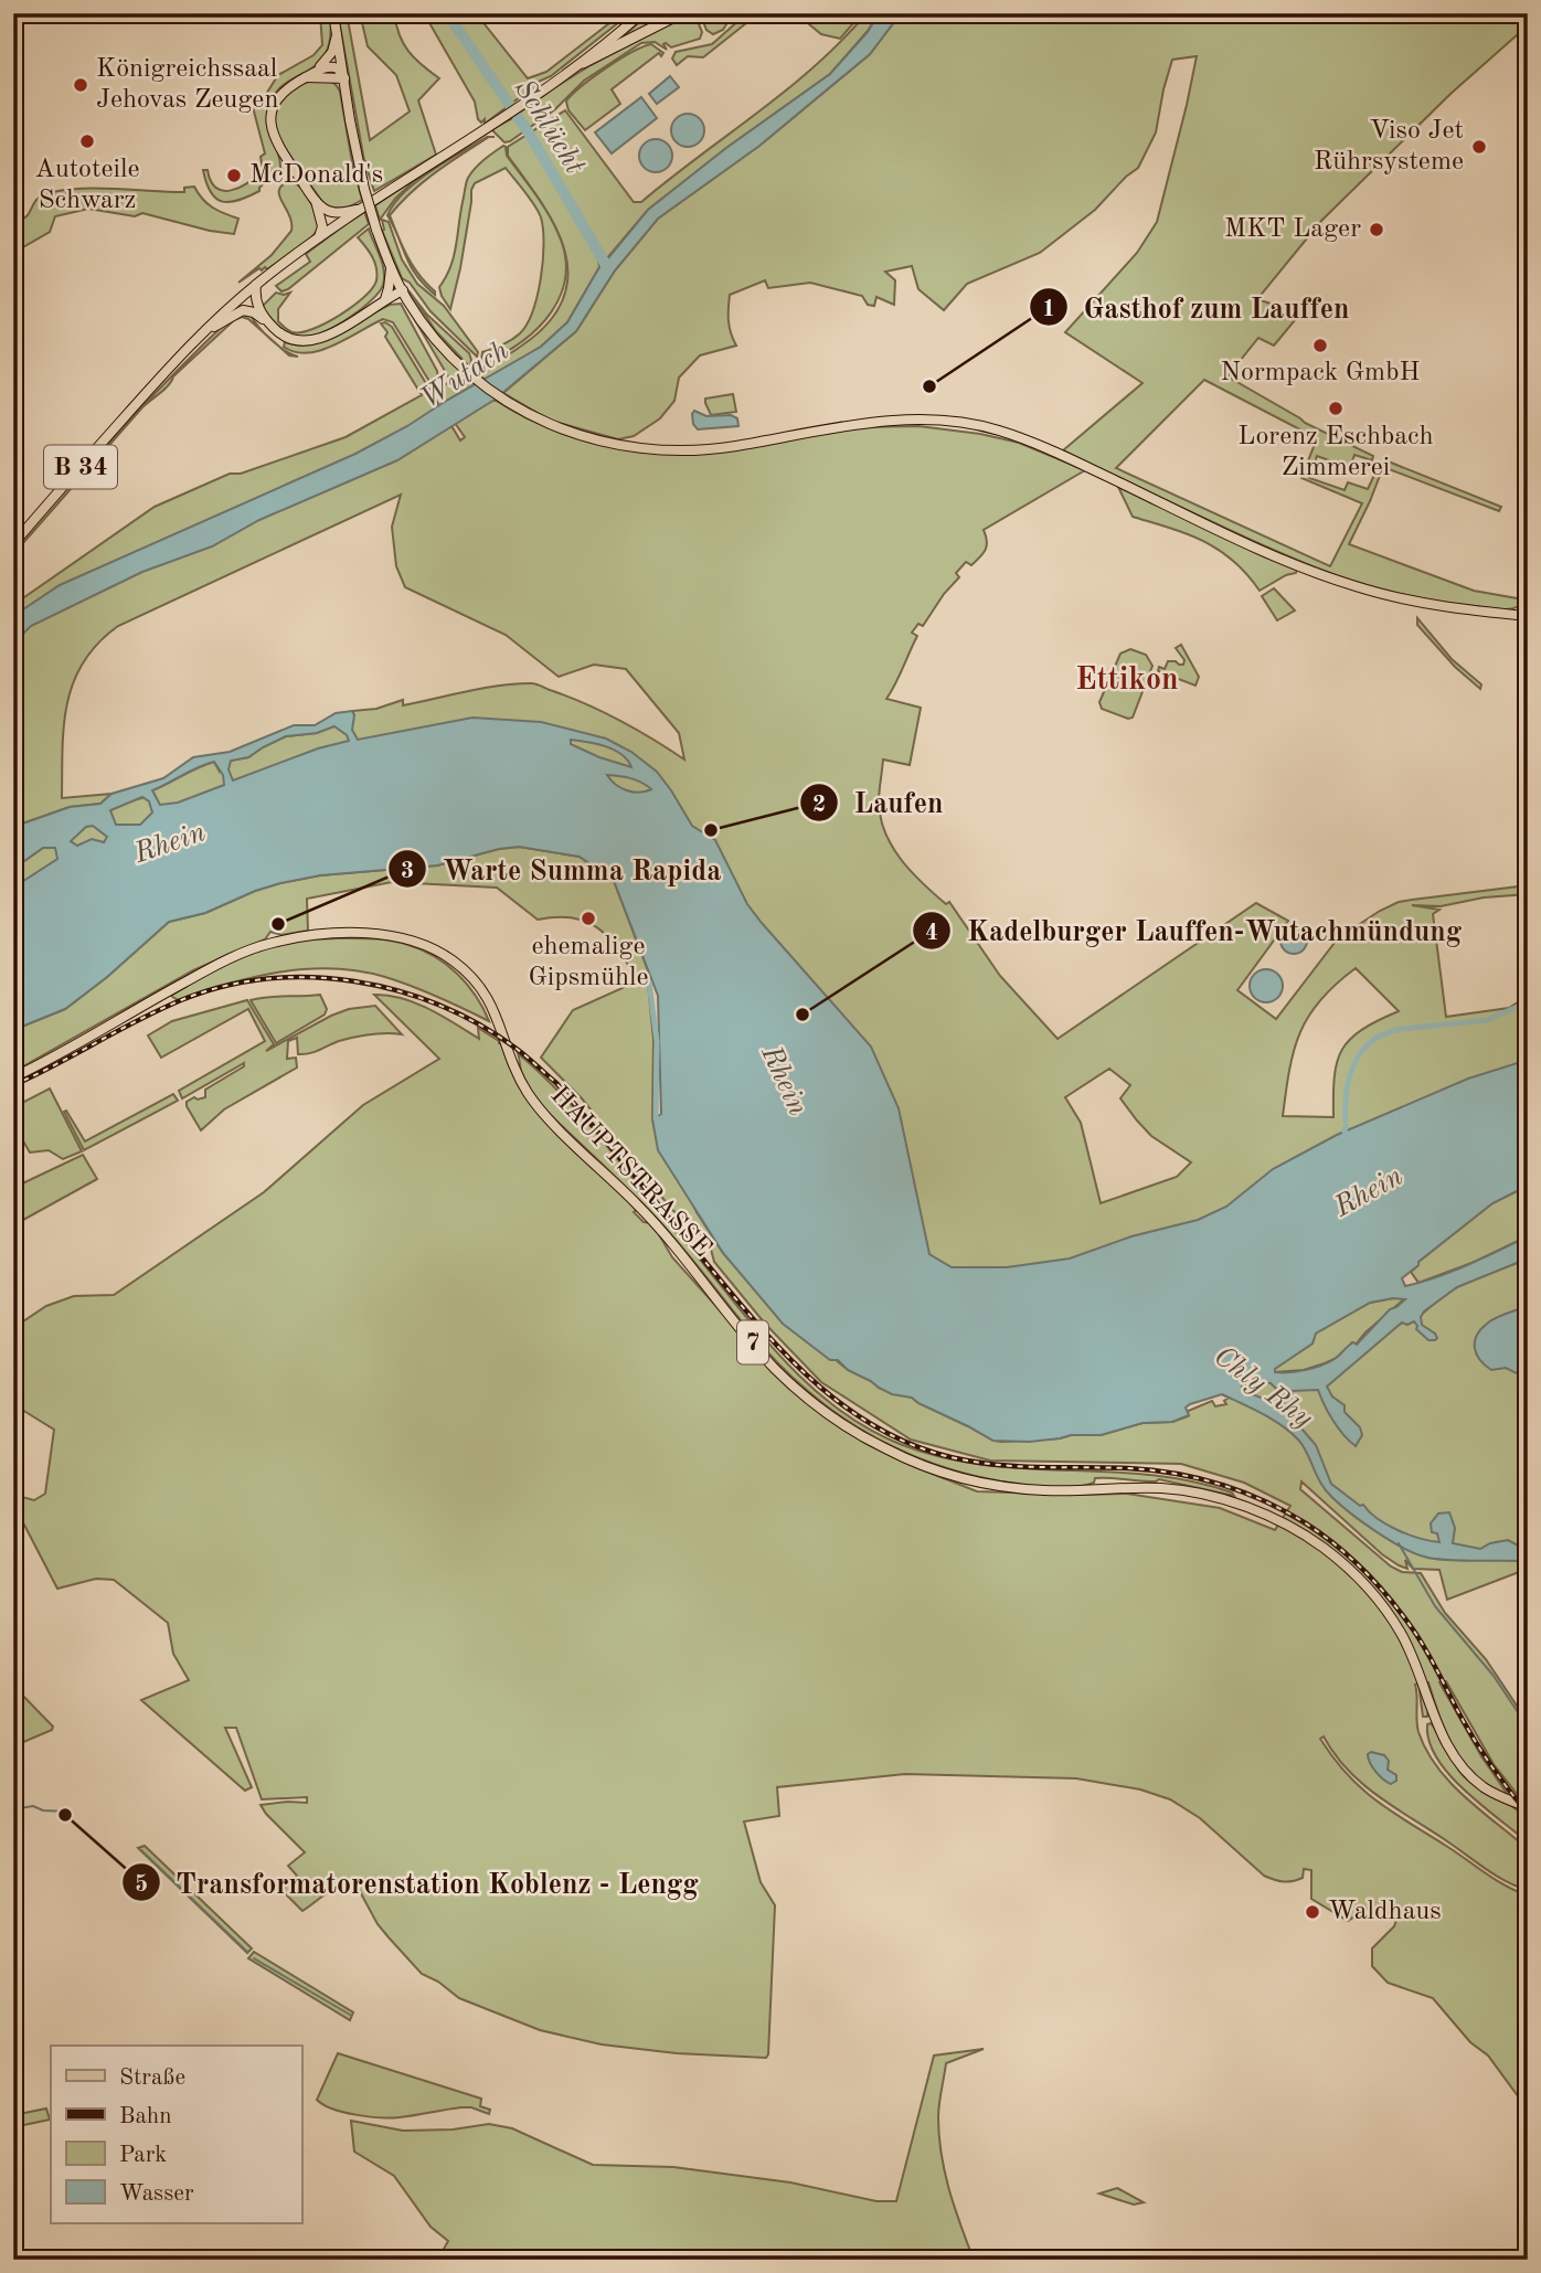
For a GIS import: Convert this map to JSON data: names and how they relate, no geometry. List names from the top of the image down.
{
  "streets": {
    "main road": ["B 34", "HAUPTSTRASSE", "7"]
  },
  "districts": ["Ettikon"],
  "water": [
    "Schlücht",
    "Wutach",
    "Rhein",
    "Chly Rhy"
  ],
  "places": [
    "Königreichssaal Jehovas Zeugen",
    "Autoteile Schwarz",
    "Viso Jet Rührsysteme",
    "McDonald's",
    "MKT Lager",
    "Normpack GmbH",
    "Gasthof zum Lauffen",
    "Lorenz Eschbach Zimmerei",
    "Laufen",
    "ehemalige Gipsmühle",
    "Warte Summa Rapida",
    "Kadelburger Lauffen-Wutachmündung",
    "Transformatorenstation Koblenz - Lengg",
    "Waldhaus"
  ],
  "legend": [
    "Straße",
    "Bahn",
    "Park",
    "Wasser"
  ]
}
